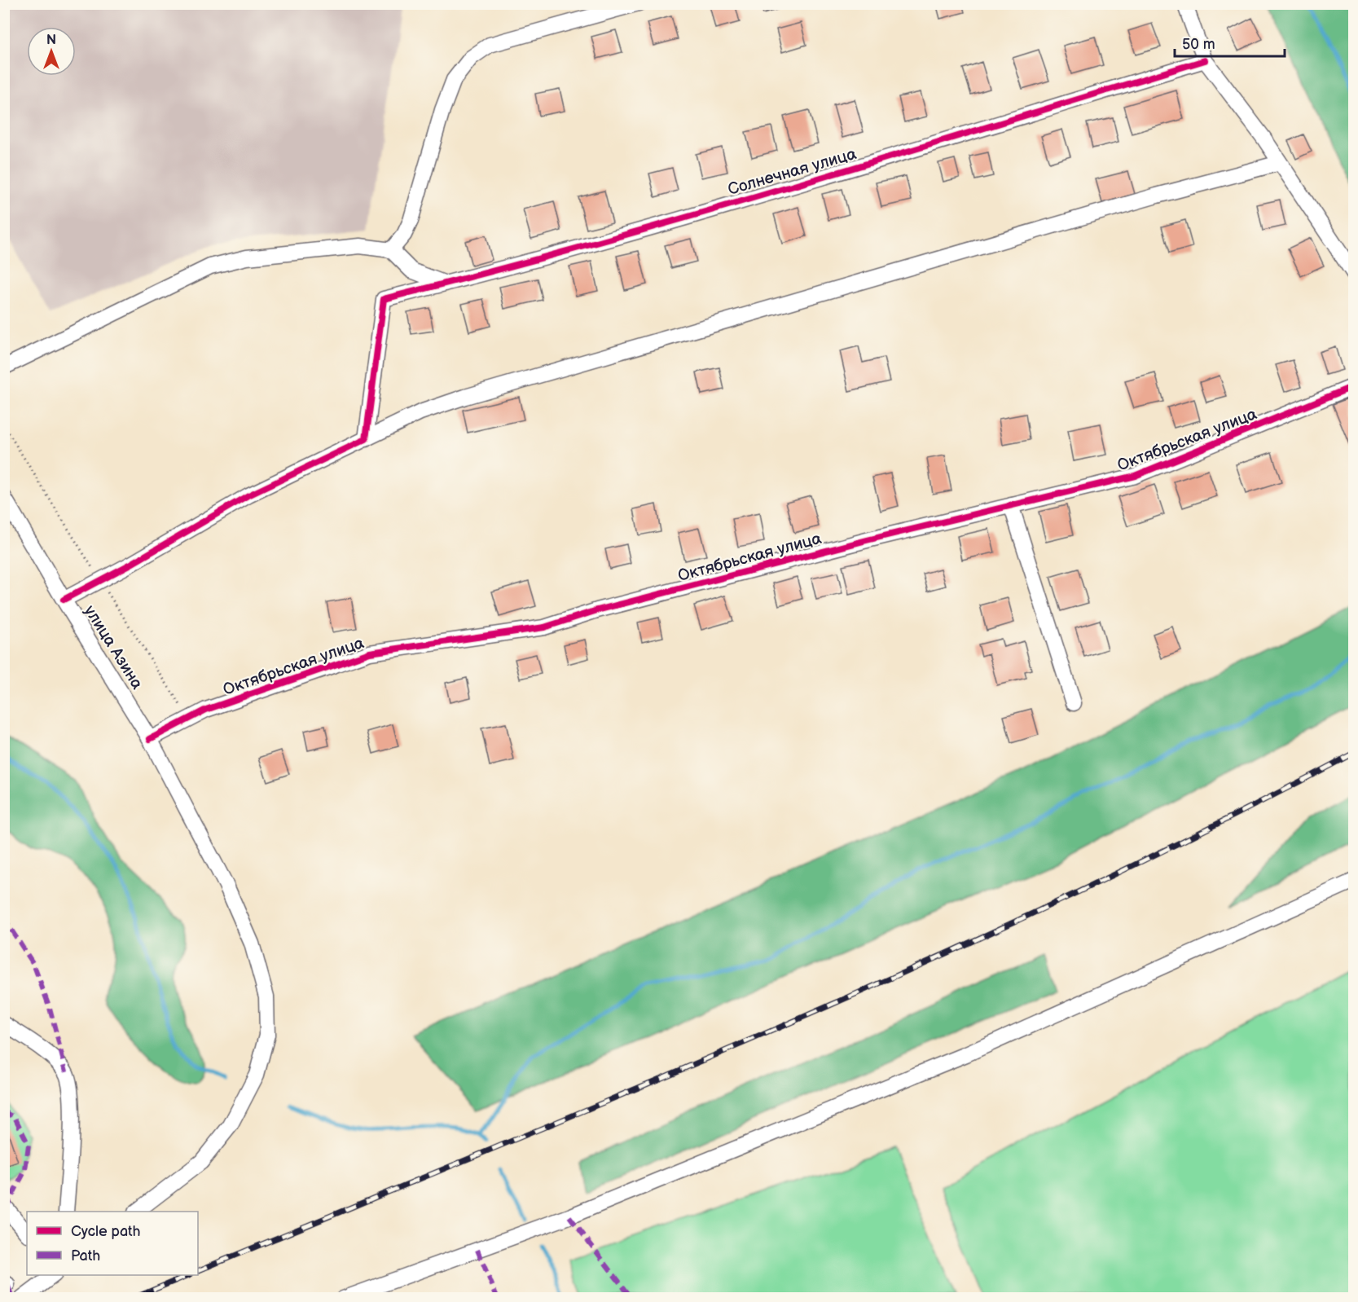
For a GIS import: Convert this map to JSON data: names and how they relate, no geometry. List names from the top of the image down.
{
  "streets": {
    "street": ["Солнечная улица", "Октябрьская улица", "улица Азина"]
  },
  "crossings": [
    ["Октябрьская улица", "улица Азина"]
  ],
  "legend": ["Cycle path", "Path"],
  "scale_bar": "50 m",
  "north": "top"
}
